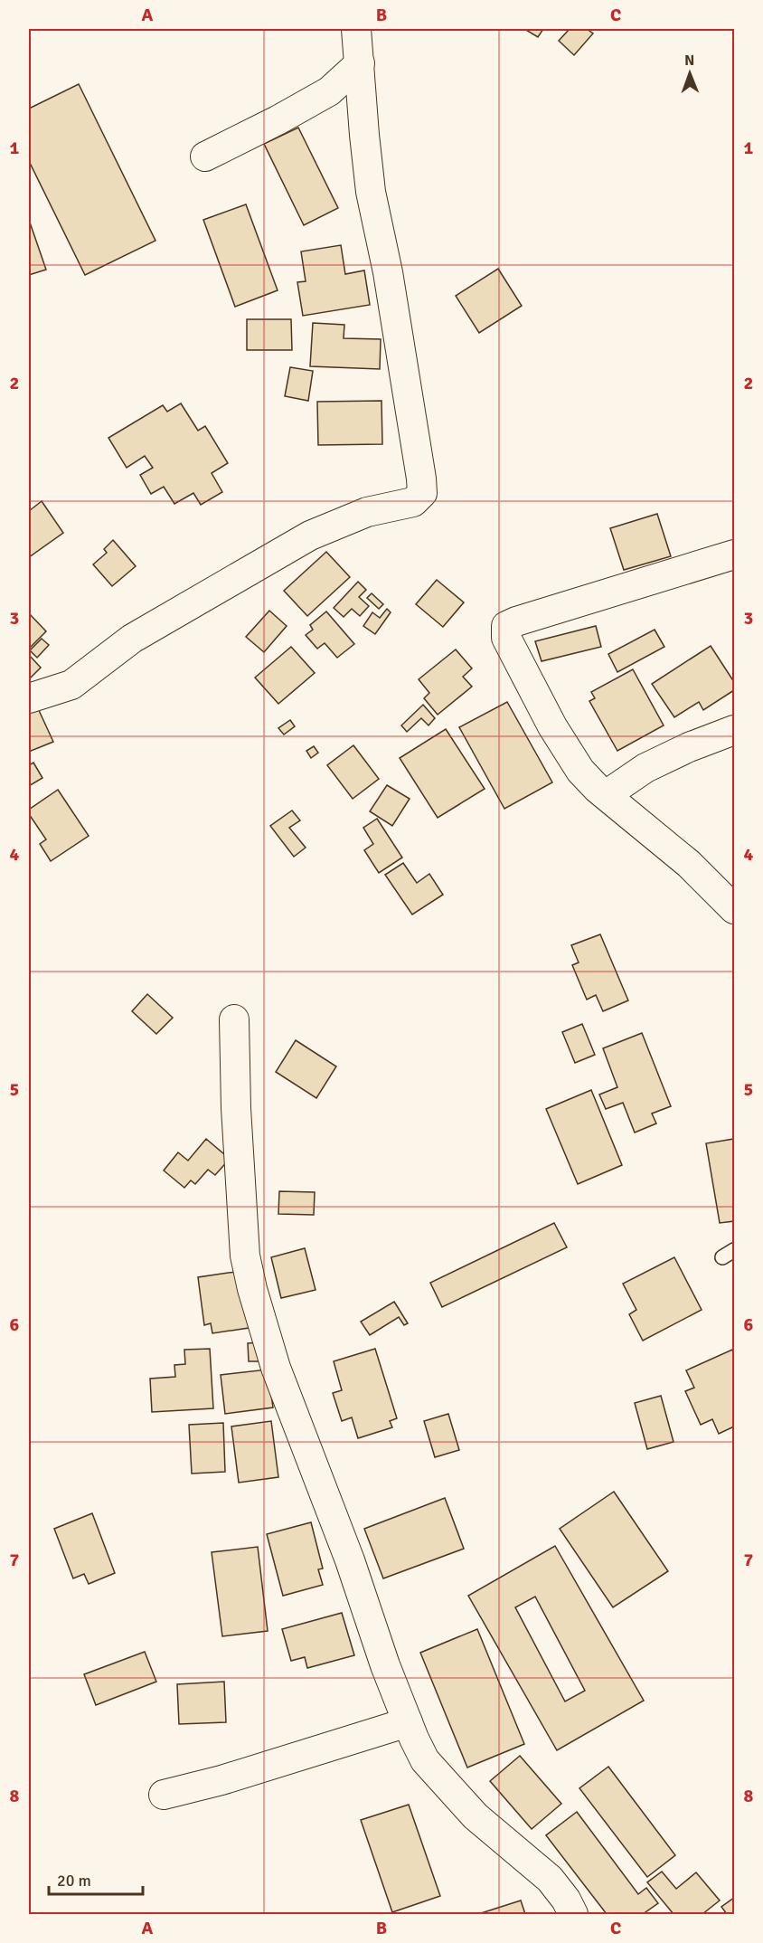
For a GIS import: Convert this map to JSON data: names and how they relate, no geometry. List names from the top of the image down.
{
  "scale_bar": "20 m",
  "north": "top",
  "grid": {
    "columns": ["A", "B", "C"],
    "rows": [
      "1",
      "2",
      "3",
      "4",
      "5",
      "6",
      "7",
      "8"
    ]
  }
}
